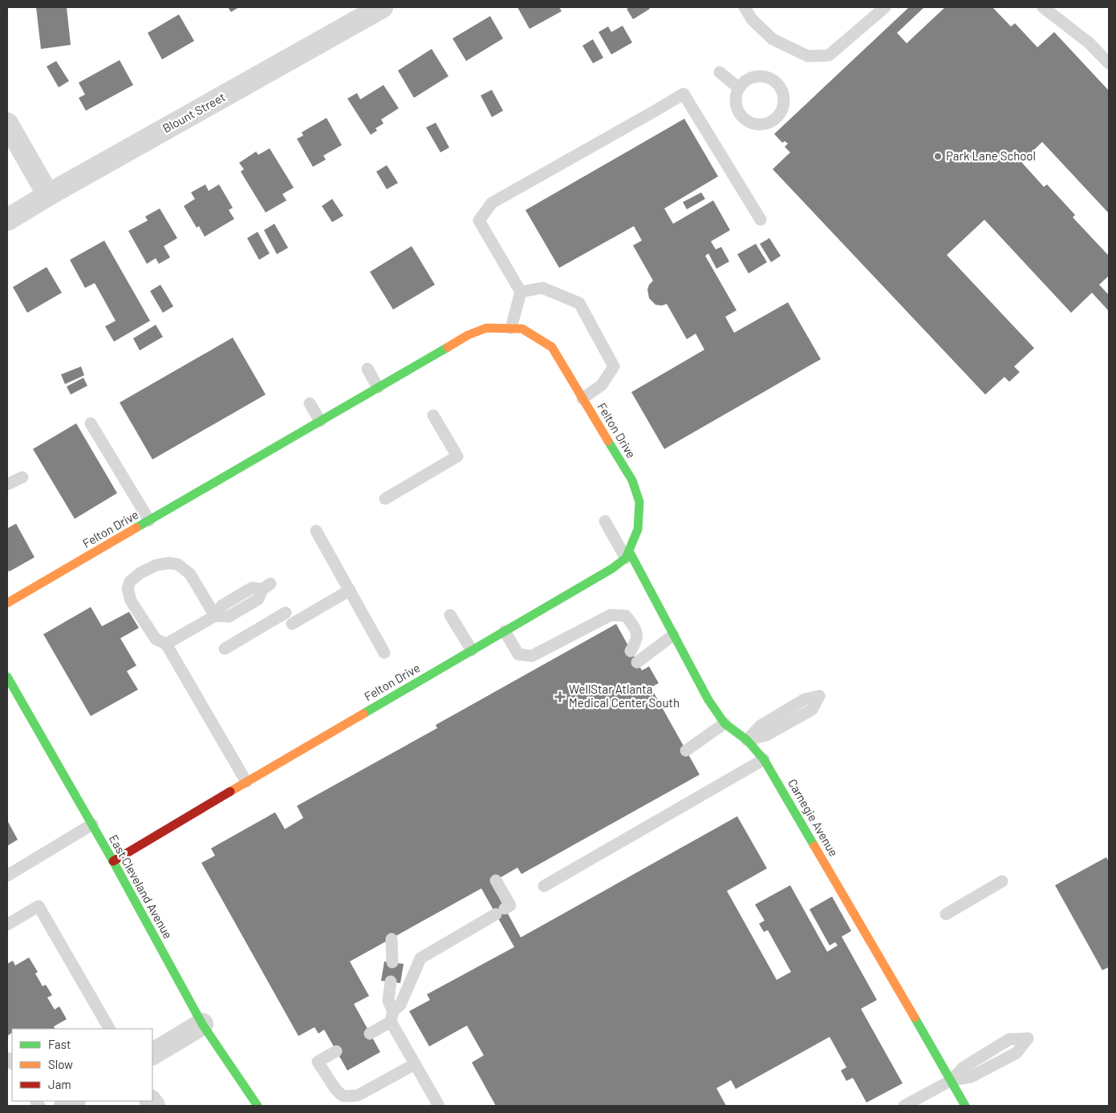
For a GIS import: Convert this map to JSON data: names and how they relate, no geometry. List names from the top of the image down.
{
  "streets": {
    "street": [
      "Blount Street",
      "Felton Drive",
      "Carnegie Avenue",
      "East Cleveland Avenue"
    ]
  },
  "crossings": [
    ["Felton Drive", "Carnegie Avenue"],
    ["Felton Drive", "East Cleveland Avenue"]
  ],
  "places": {
    "other": ["Park Lane School"],
    "health": ["WellStar Atlanta Medical Center South"]
  },
  "legend": ["Fast", "Slow", "Jam"]
}
